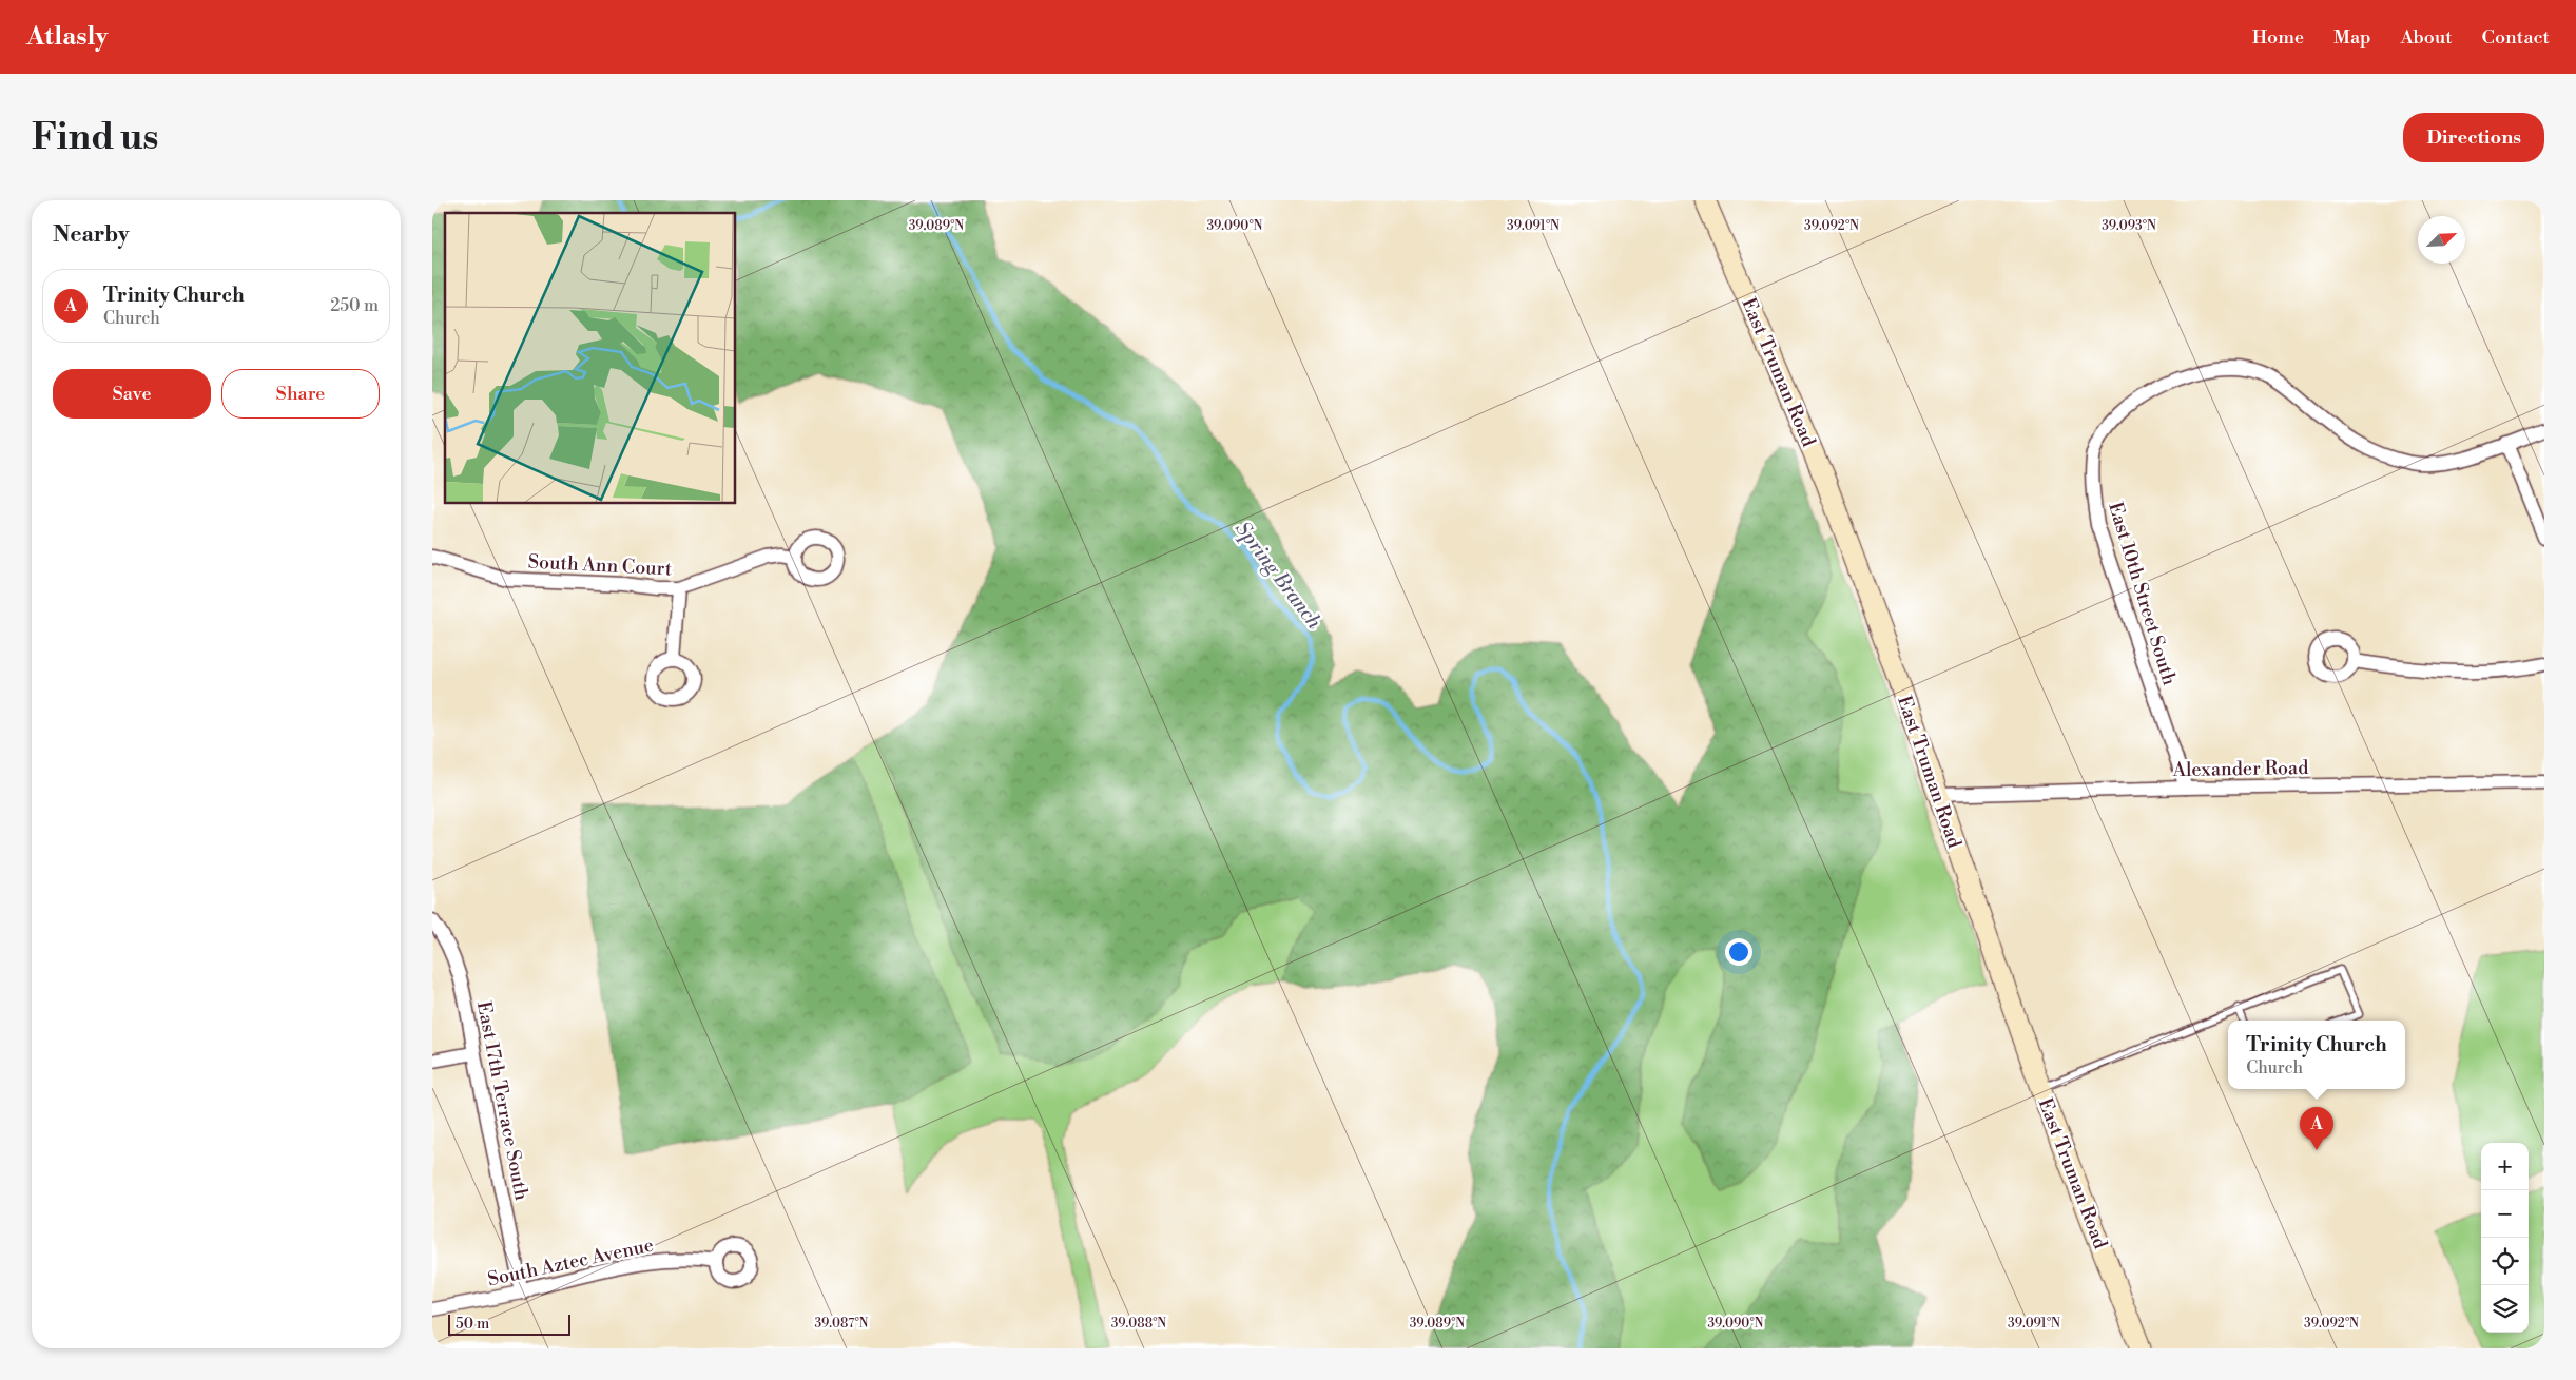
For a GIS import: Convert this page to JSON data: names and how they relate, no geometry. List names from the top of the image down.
{
  "streets": {
    "main road": ["East Truman Road"],
    "street": [
      "South Ann Court",
      "East 10th Street South",
      "Alexander Road",
      "East 17th Terrace South",
      "South Aztec Avenue"
    ]
  },
  "crossings": [
    ["East Truman Road", "Alexander Road"],
    ["East 10th Street South", "Alexander Road"],
    ["East 17th Terrace South", "South Aztec Avenue"]
  ],
  "water": ["Spring Branch"],
  "scale_bar": "50 m",
  "north": "top right",
  "page": {
    "header": "Atlasly",
    "nav": [
      "Home",
      "Map",
      "About",
      "Contact"
    ],
    "buttons": [
      "Directions",
      ["Save", "Share"]
    ],
    "title": "Find us",
    "heading": "Nearby",
    "list": [
      {
        "mark": "A",
        "name": "Trinity Church",
        "note": "Church",
        "value": "250 m"
      }
    ],
    "popup": ["Trinity Church", "Church"],
    "pins": "A",
    "map_buttons": ["+", "−"],
    "scale": "50 m"
  },
  "coordinates": [
    "39.089°N",
    "39.090°N",
    "39.091°N",
    "39.092°N",
    "39.093°N",
    "39.087°N",
    "39.088°N"
  ]
}
